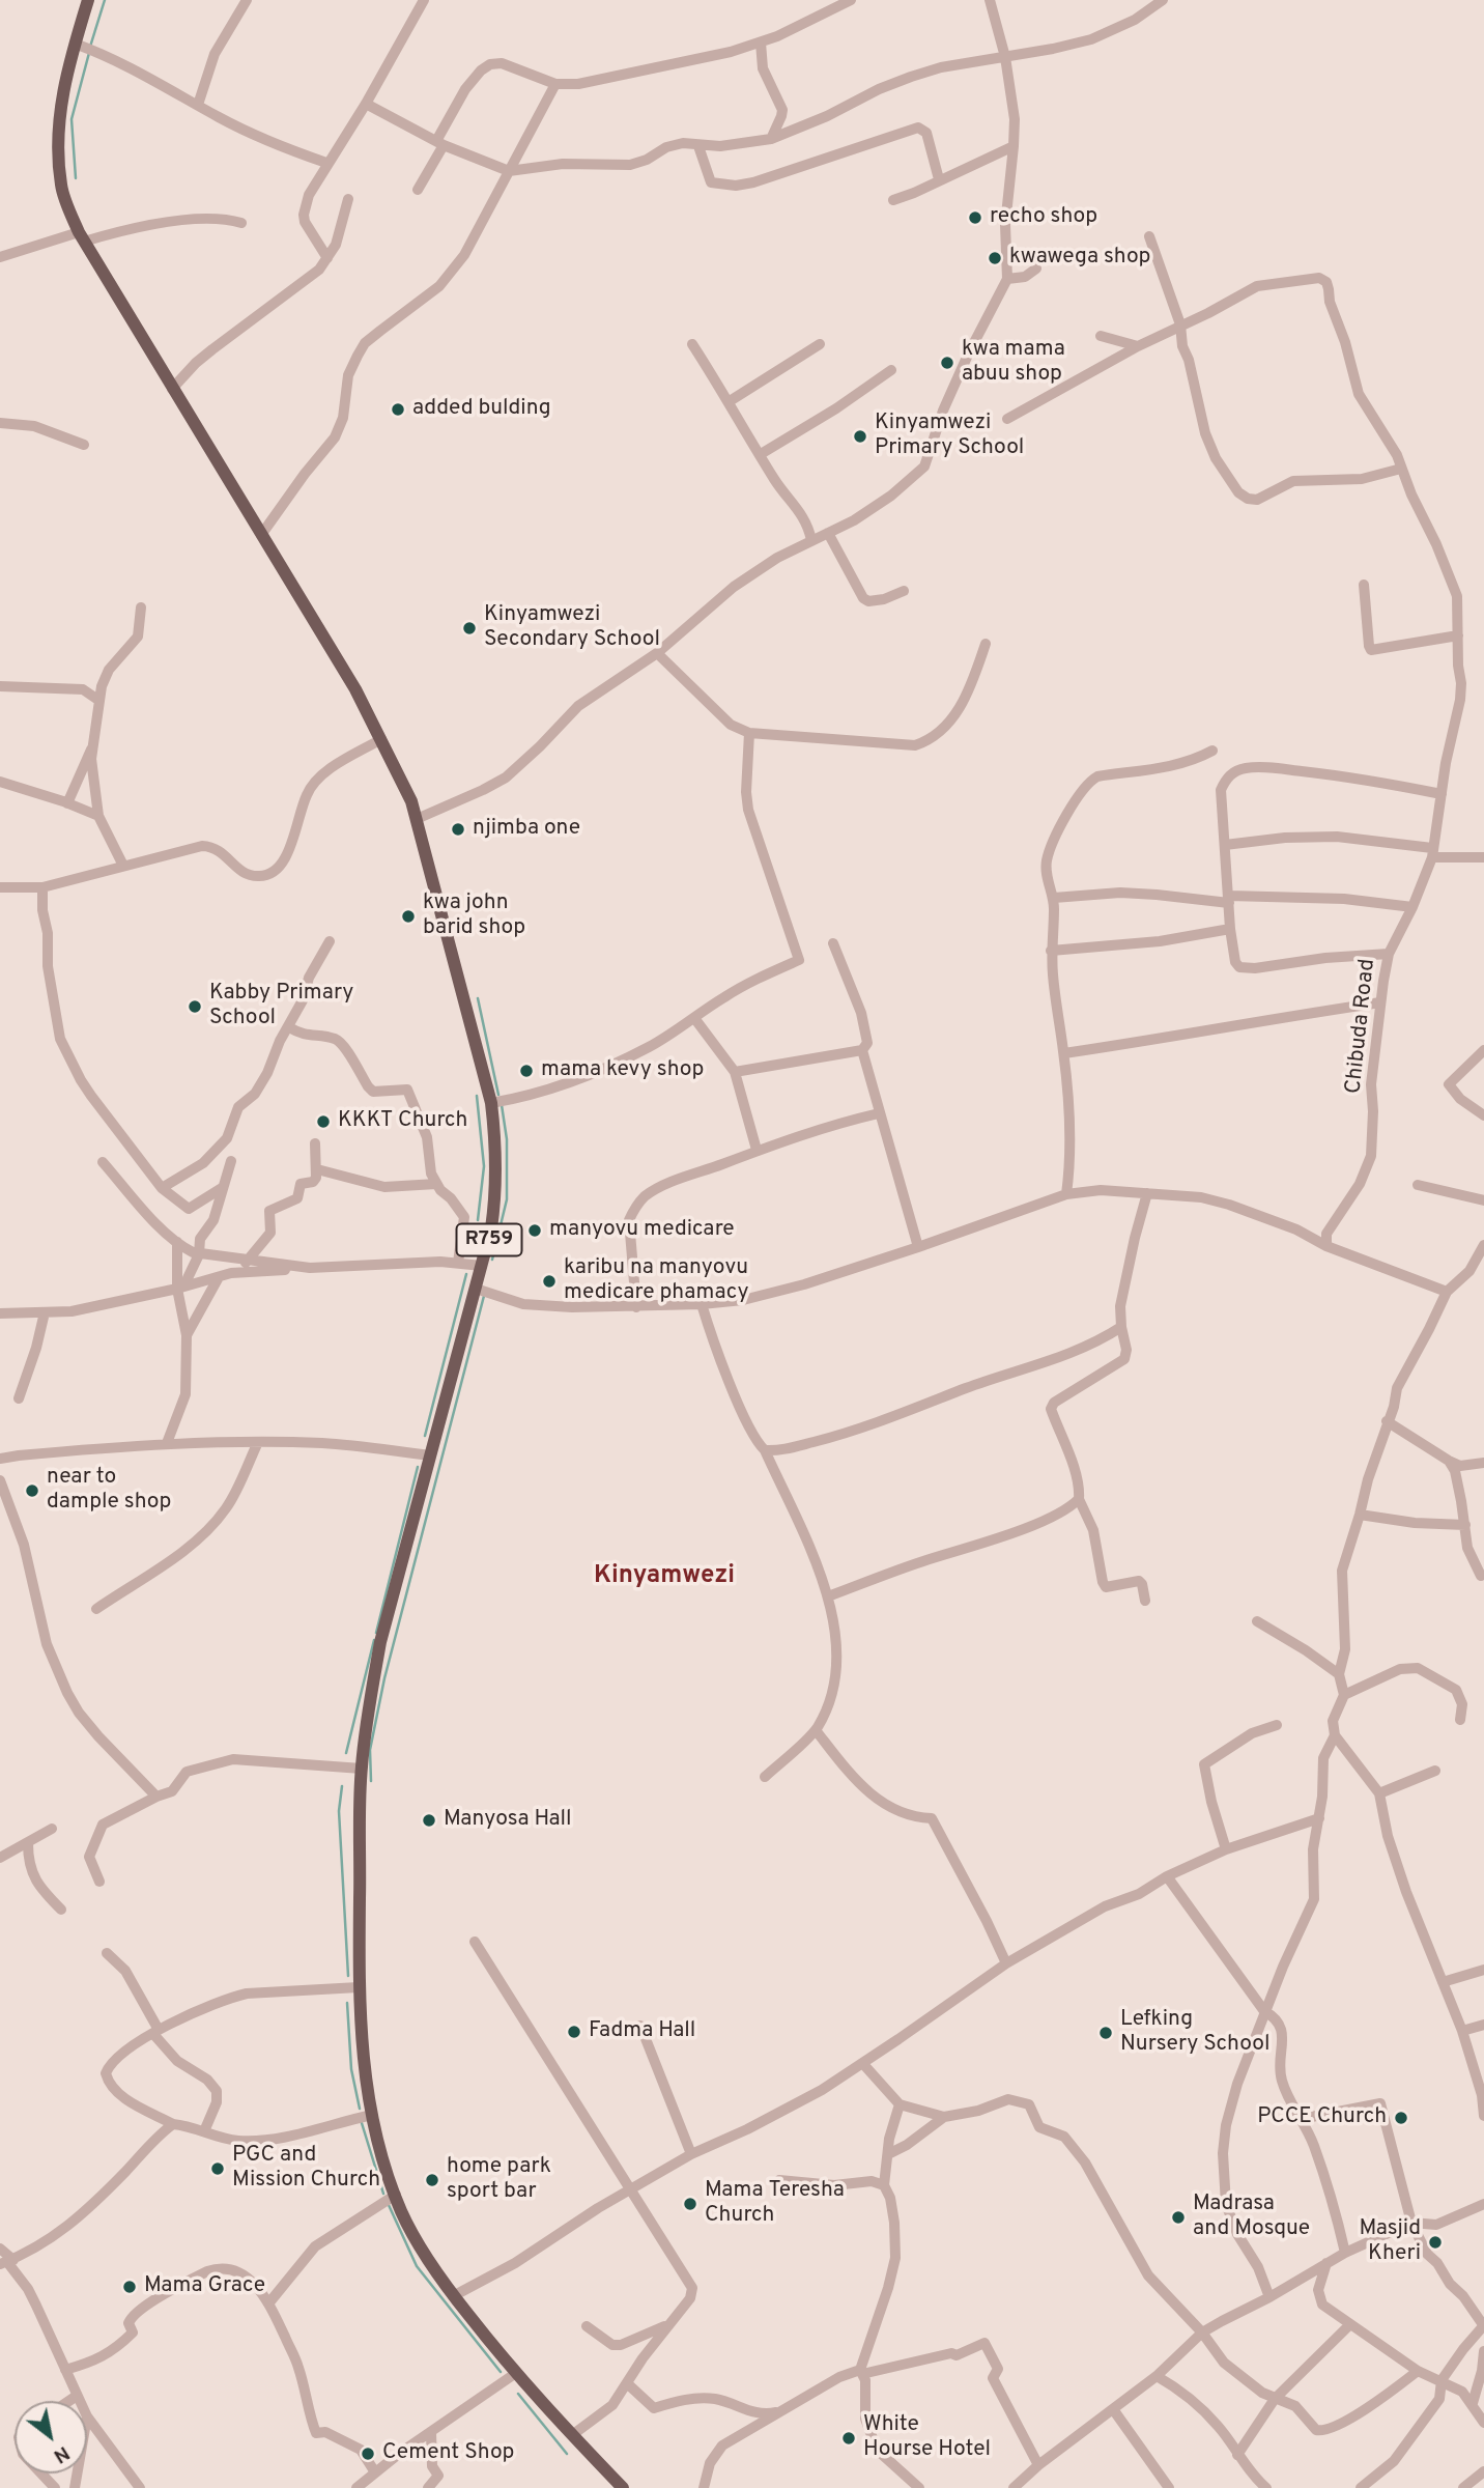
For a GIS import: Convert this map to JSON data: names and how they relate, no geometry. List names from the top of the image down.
{
  "streets": {
    "main road": ["R759"],
    "street": ["Chibuda Road"]
  },
  "districts": ["Kinyamwezi"],
  "places": [
    "recho shop",
    "kwawega shop",
    "kwa mama abuu shop",
    "added bulding",
    "Kinyamwezi Primary School",
    "Kinyamwezi Secondary School",
    "njimba one",
    "kwa john barid shop",
    "Kabby Primary School",
    "mama kevy shop",
    "KKKT Church",
    "manyovu medicare",
    "karibu na manyovu medicare phamacy",
    "near to dample shop",
    "Manyosa Hall",
    "Fadma Hall",
    "Lefking Nursery School",
    "PCCE Church",
    "PGC and Mission Church",
    "home park sport bar",
    "Mama Teresha Church",
    "Madrasa and Mosque",
    "Masjid Kheri",
    "Mama Grace",
    "White Hourse Hotel",
    "Cement Shop"
  ],
  "north": "bottom right"
}
